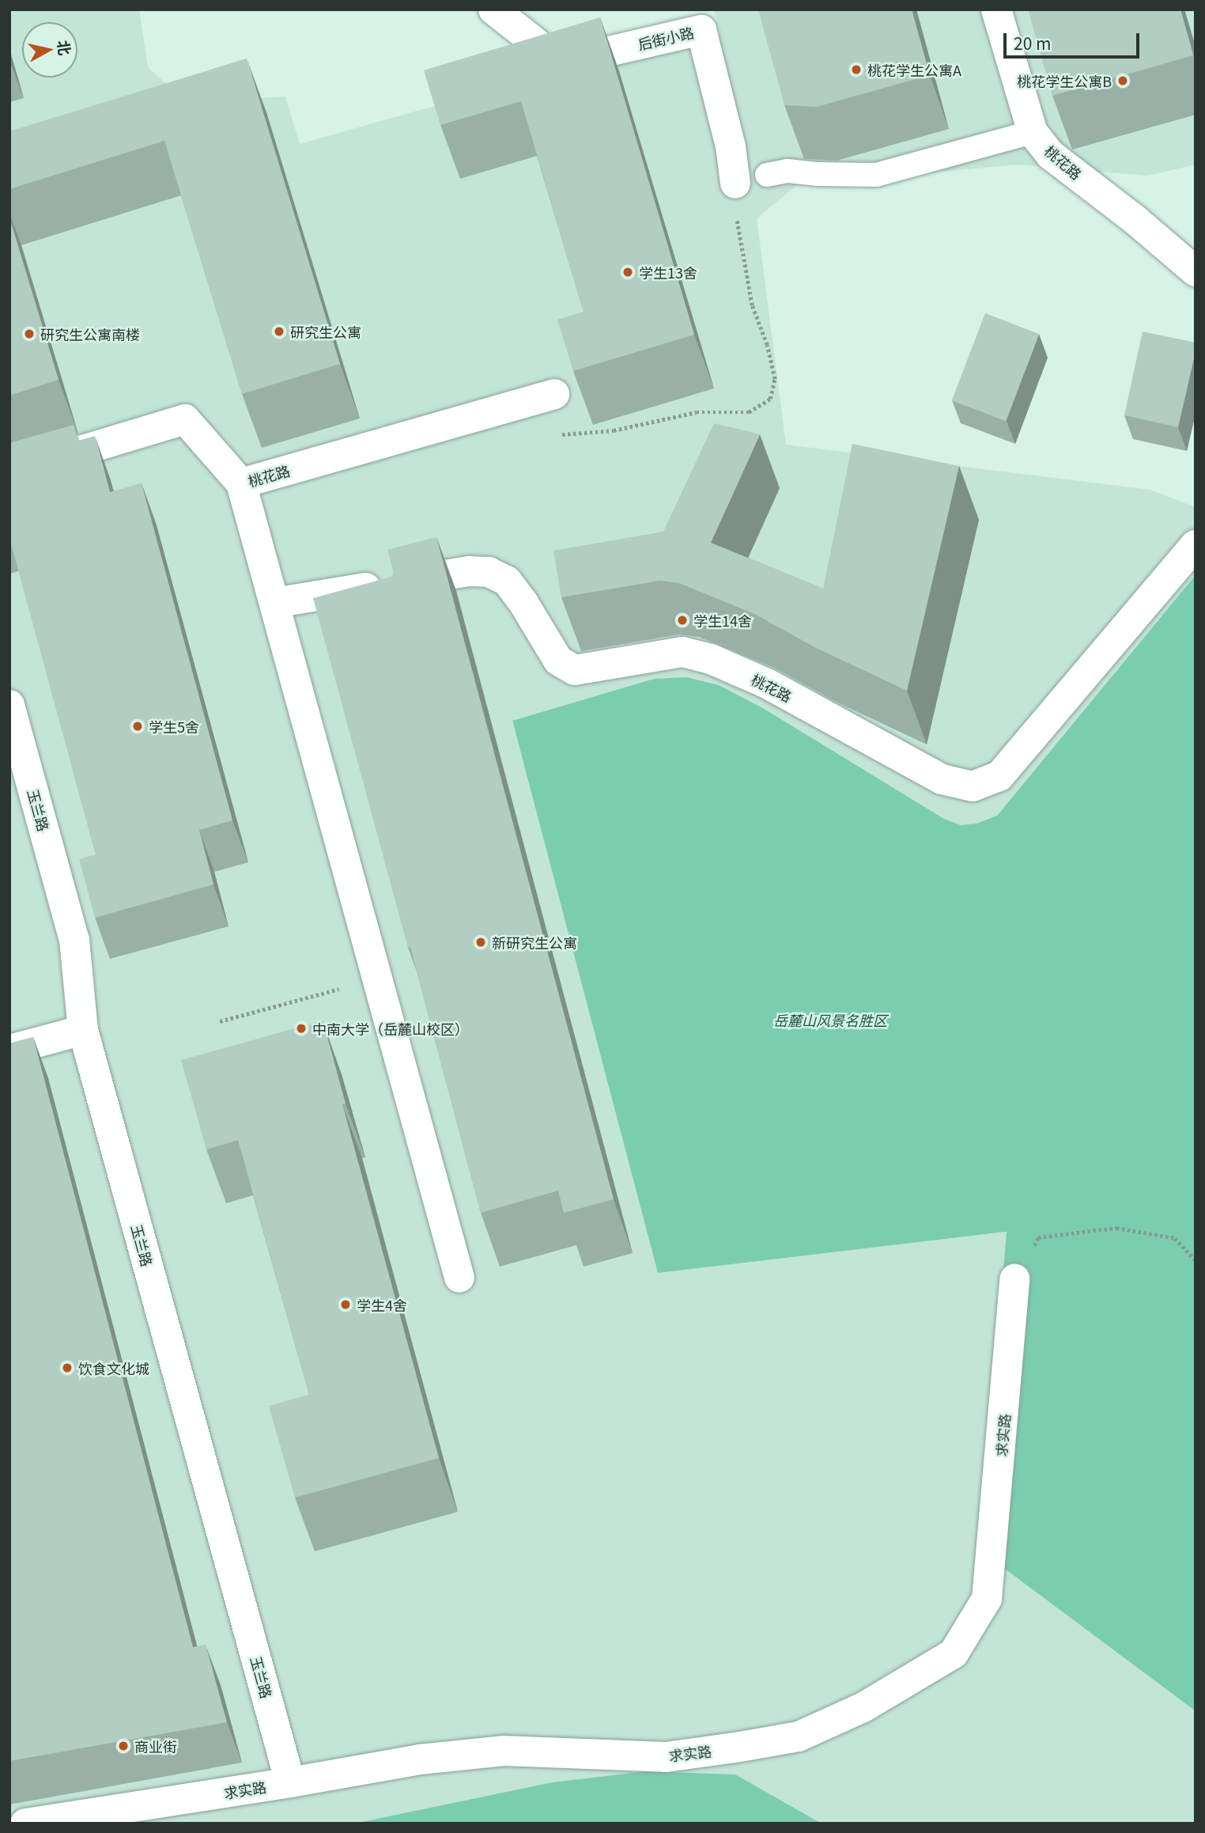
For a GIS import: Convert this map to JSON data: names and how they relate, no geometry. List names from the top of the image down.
{
  "streets": {
    "street": [
      "后街小路",
      "桃花路",
      "玉兰路",
      "求实路"
    ]
  },
  "crossings": [
    ["玉兰路", "求实路"]
  ],
  "parks": ["岳麓山风景名胜区"],
  "places": [
    "桃花学生公寓A",
    "桃花学生公寓B",
    "学生13舍",
    "研究生公寓",
    "研究生公寓南楼",
    "学生14舍",
    "学生5舍",
    "新研究生公寓",
    "中南大学（岳麓山校区）",
    "学生4舍",
    "饮食文化城",
    "商业街"
  ],
  "scale_bar": "20 m",
  "north": "right"
}
